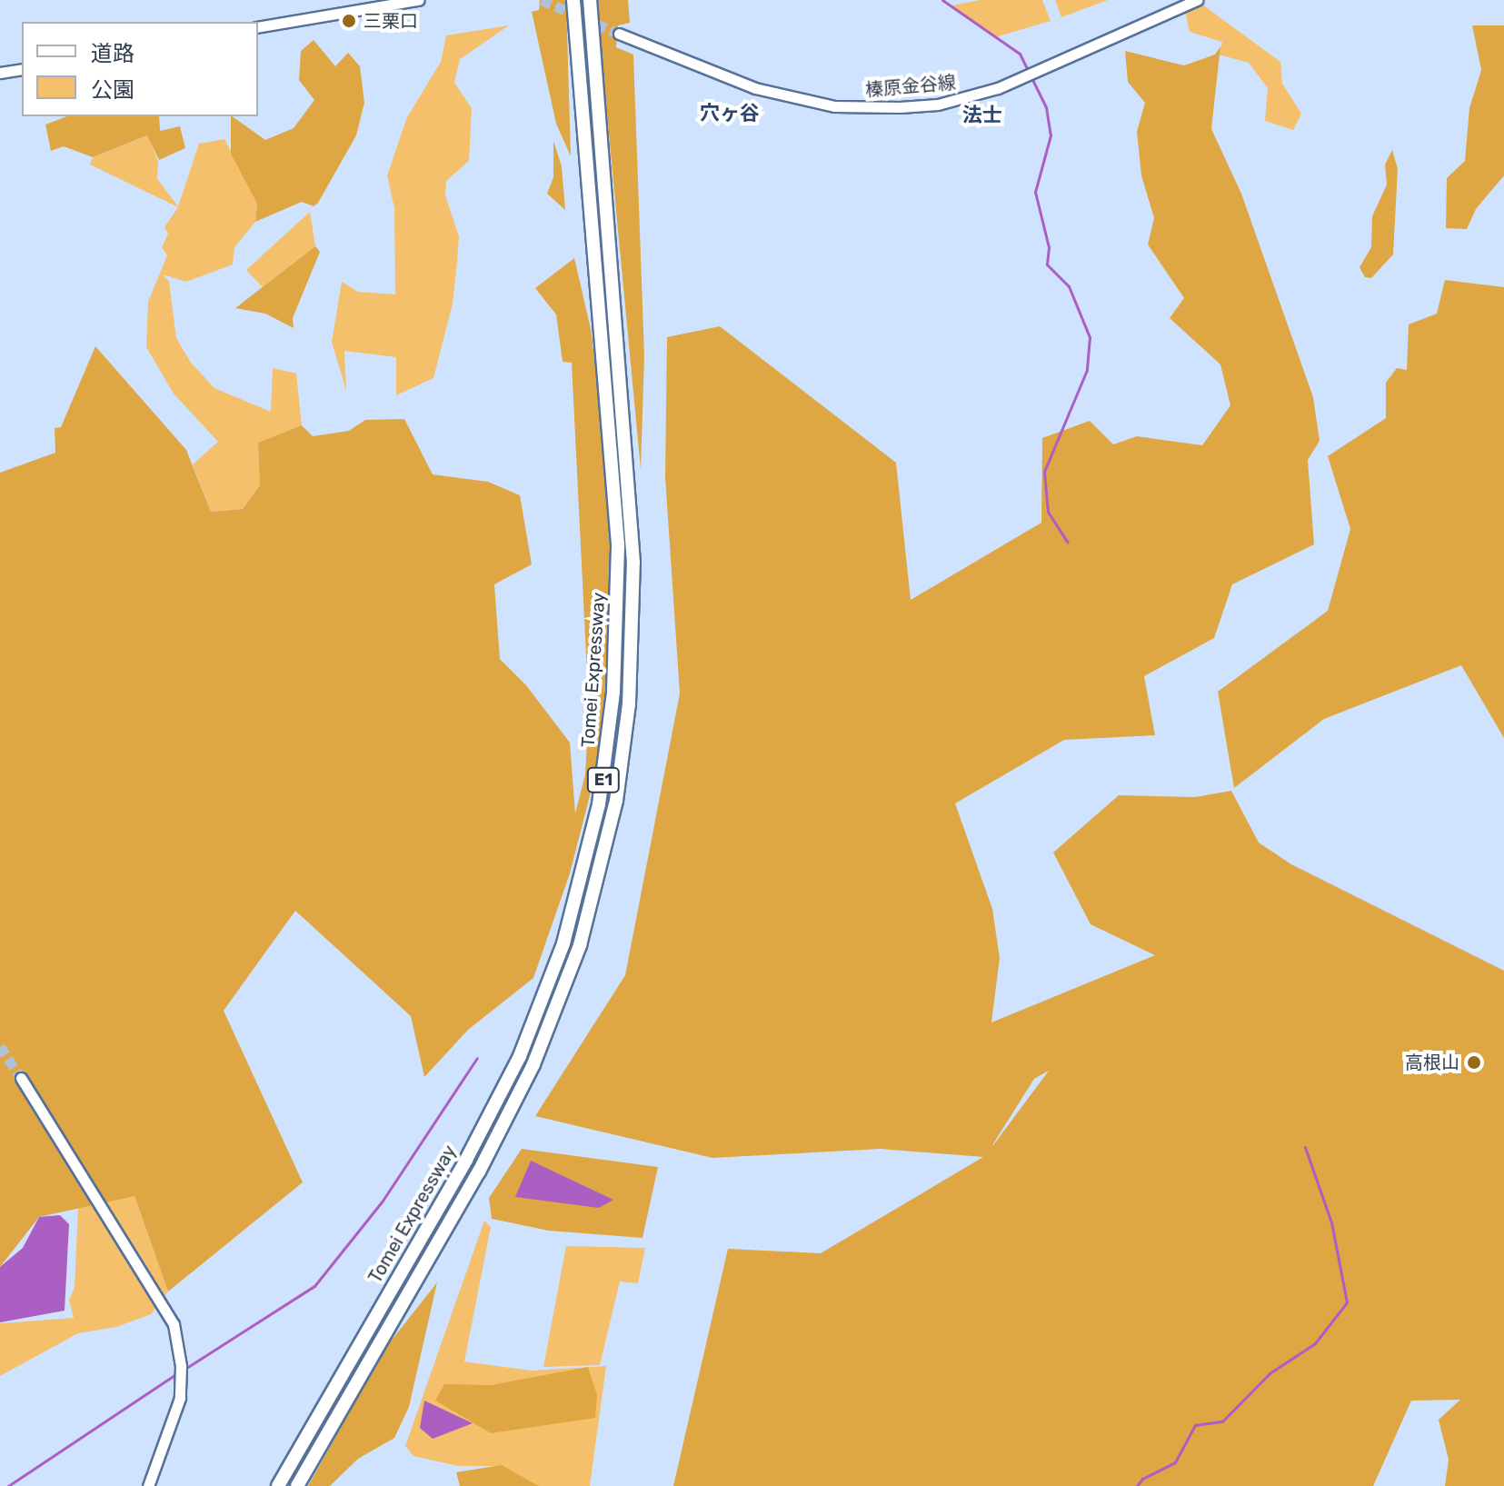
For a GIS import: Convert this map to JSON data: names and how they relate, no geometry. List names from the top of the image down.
{
  "streets": {
    "highway": ["Tomei Expressway", "E1"],
    "main road": ["榛原金谷線"]
  },
  "districts": ["穴ヶ谷", "法士"],
  "places": ["三栗口", "高根山"],
  "legend": ["道路", "公園"]
}
